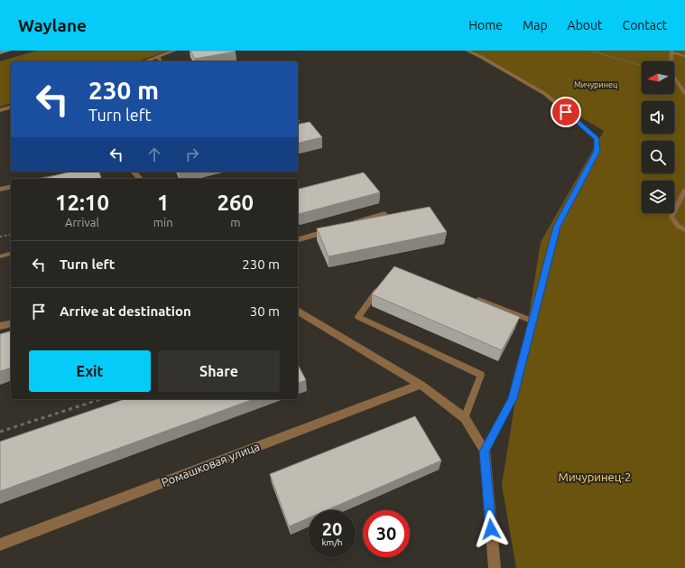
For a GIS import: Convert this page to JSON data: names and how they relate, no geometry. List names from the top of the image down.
{
  "streets": {
    "street": ["Ромашковая улица"]
  },
  "parks": ["Мичуринец", "Мичуринец-2"],
  "north": "left",
  "page": {
    "header": "Waylane",
    "nav": [
      "Home",
      "Map",
      "About",
      "Contact"
    ],
    "turn": ["230 m", "Turn left"],
    "eta": [
      "12:10",
      "Arrival",
      "1",
      "min",
      "260",
      "m"
    ],
    "list": [
      {
        "name": "Turn left",
        "value": "230 m"
      },
      {
        "name": "Arrive at destination",
        "value": "30 m"
      }
    ],
    "buttons": ["Exit", "Share"],
    "speed": "20 km/h",
    "limit": "30"
  }
}
